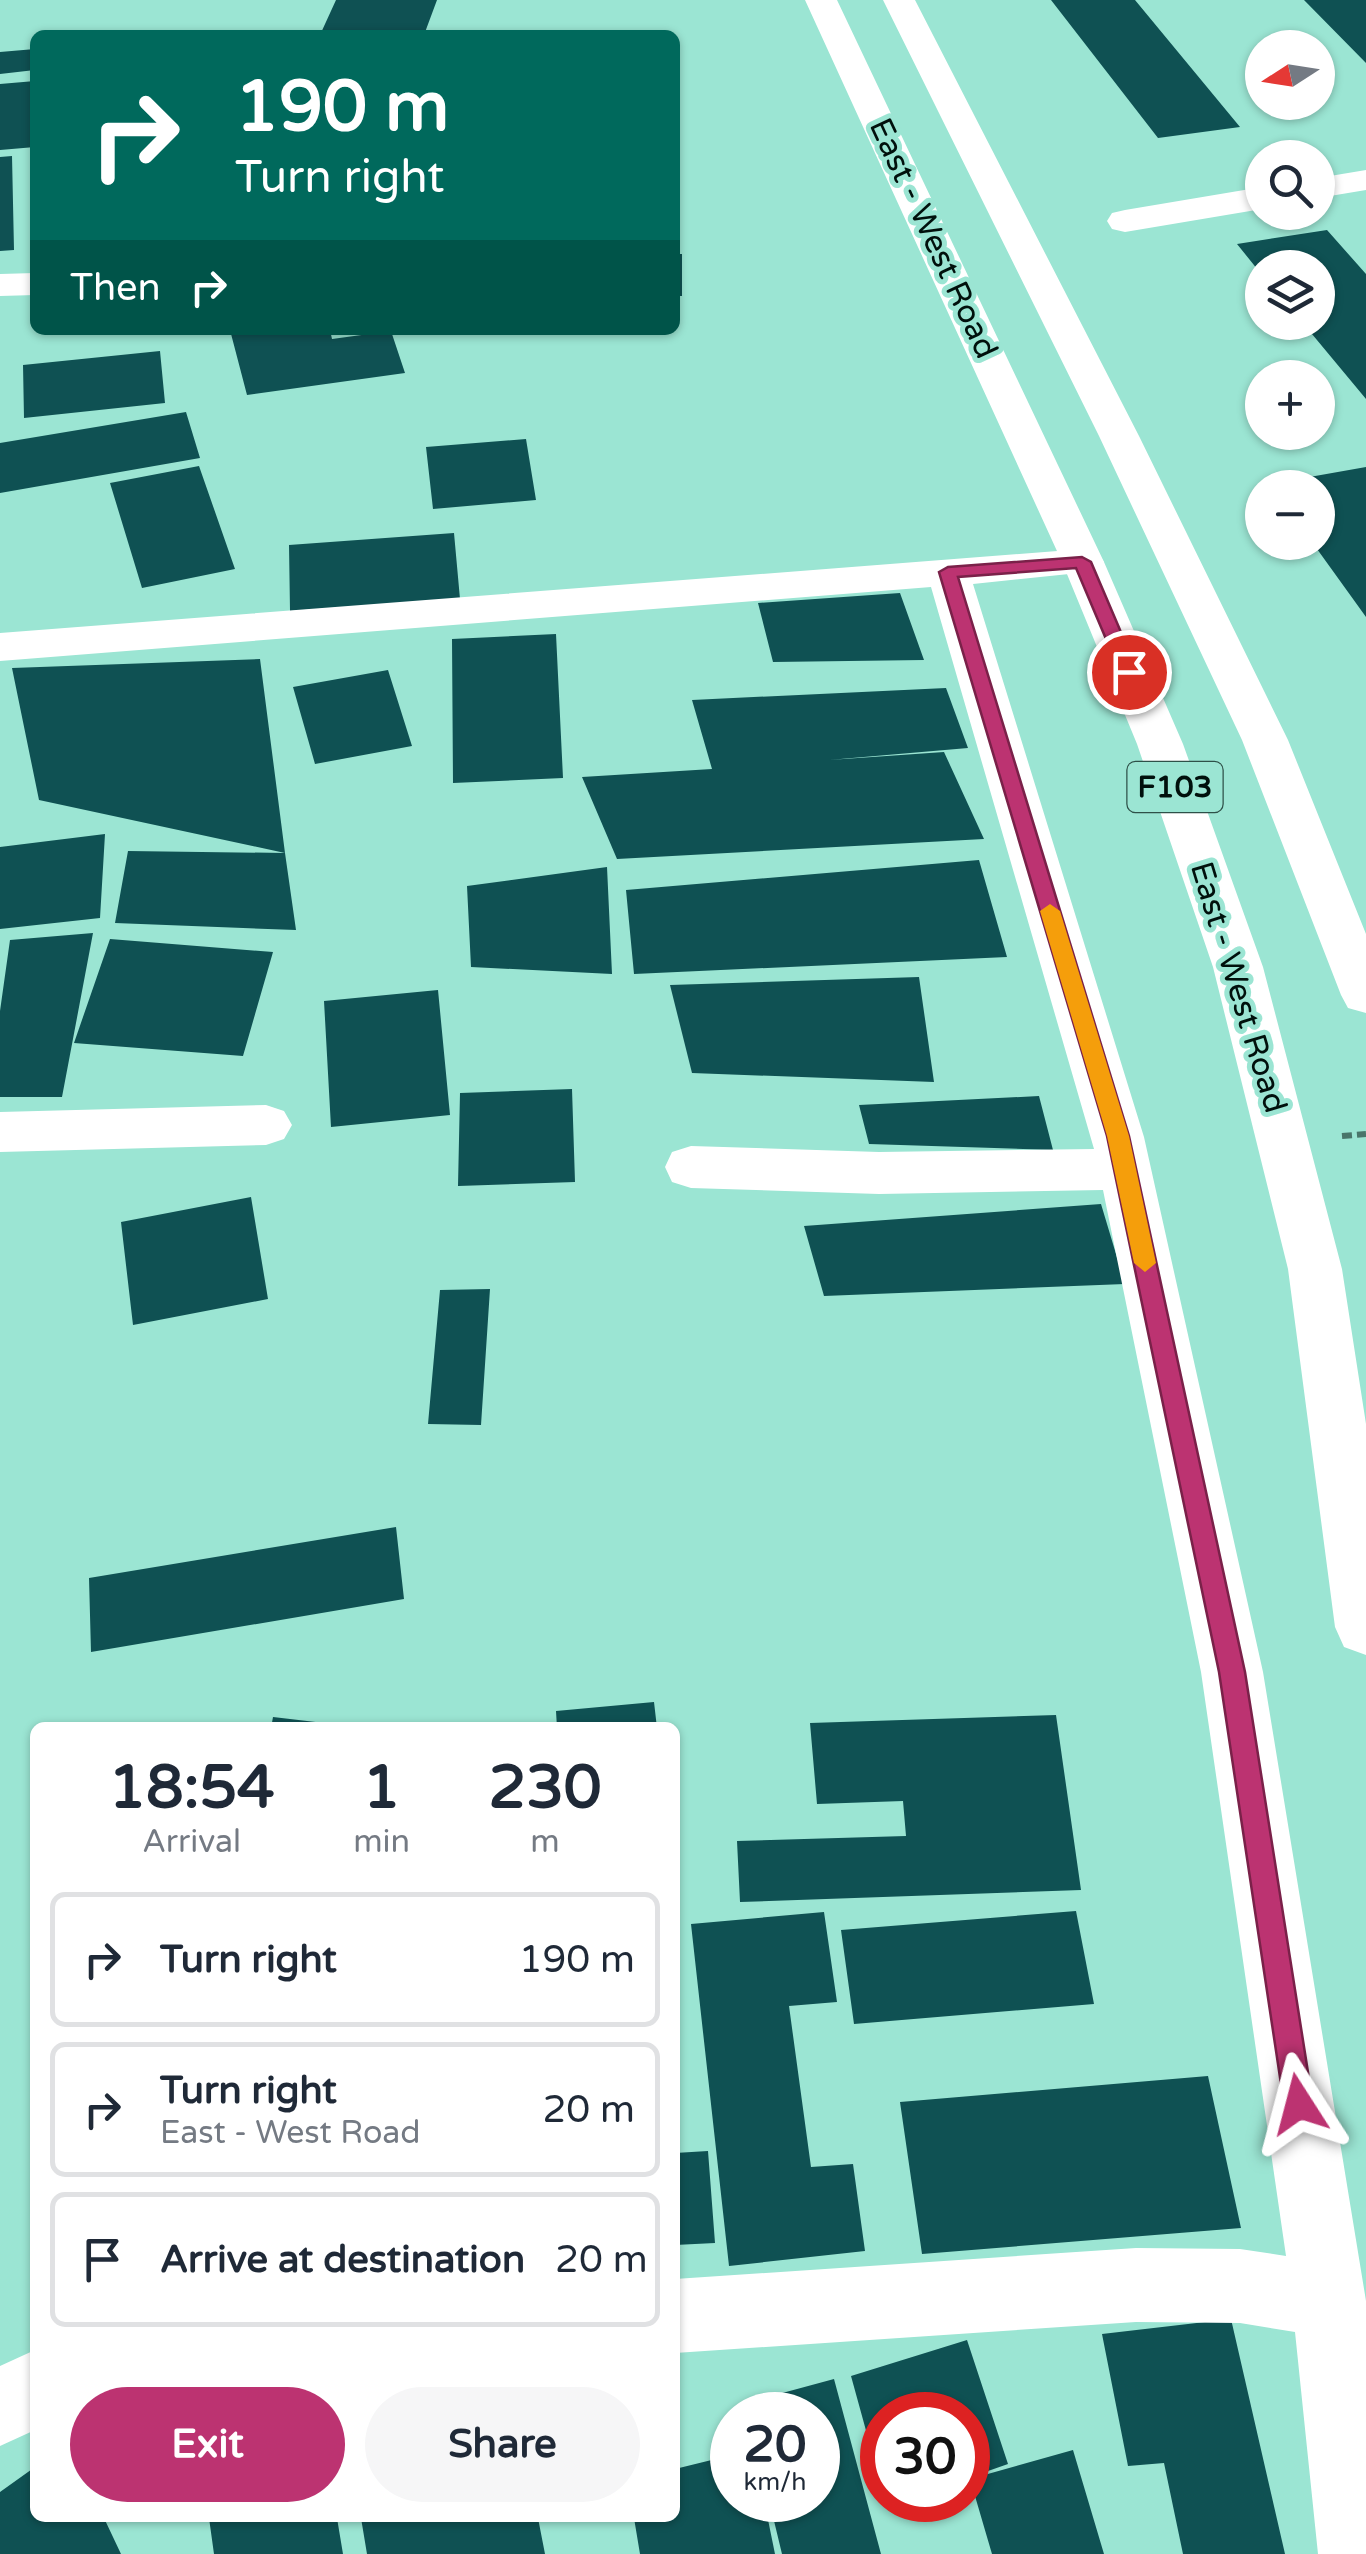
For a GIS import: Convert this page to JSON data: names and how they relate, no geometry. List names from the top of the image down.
{
  "streets": {
    "main road": ["East - West Road", "F103"]
  },
  "north": "left",
  "page": {
    "map_buttons": ["+", "−"],
    "turn": ["190 m", "Turn right"],
    "then": "Then",
    "eta": [
      "18:54",
      "Arrival",
      "1",
      "min",
      "230",
      "m"
    ],
    "list": [
      {
        "name": "Turn right",
        "value": "190 m"
      },
      {
        "name": "Turn right",
        "note": "East - West Road",
        "value": "20 m"
      },
      {
        "name": "Arrive at destination",
        "value": "20 m"
      }
    ],
    "buttons": ["Exit", "Share"],
    "speed": "20 km/h",
    "limit": "30"
  }
}
